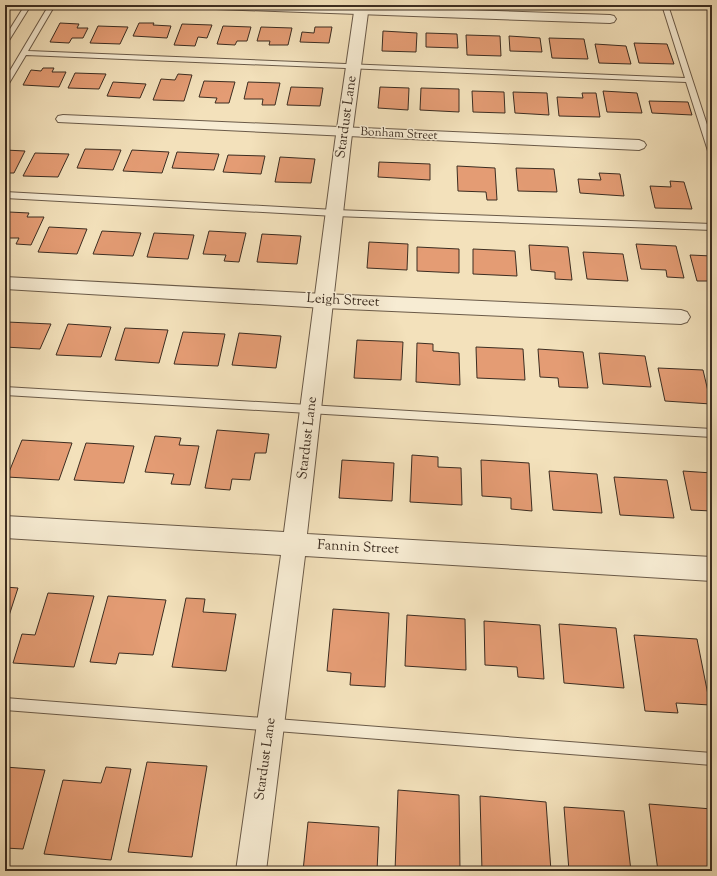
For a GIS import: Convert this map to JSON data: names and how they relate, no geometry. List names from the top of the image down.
{
  "streets": {
    "street": [
      "Stardust Lane",
      "Bonham Street",
      "Leigh Street",
      "Fannin Street"
    ]
  },
  "crossings": [
    ["Stardust Lane", "Bonham Street"],
    ["Stardust Lane", "Leigh Street"],
    ["Stardust Lane", "Fannin Street"]
  ]
}
